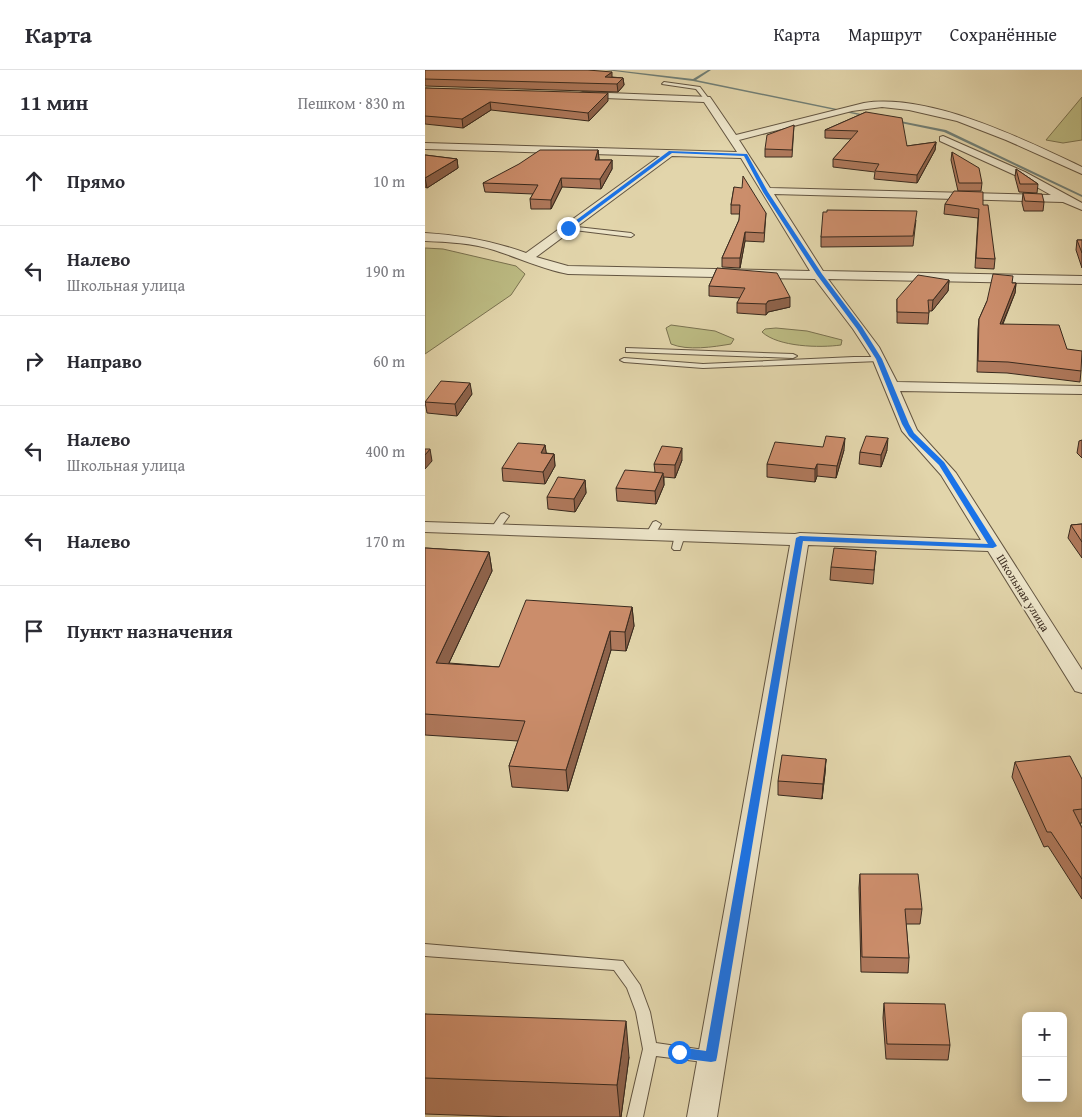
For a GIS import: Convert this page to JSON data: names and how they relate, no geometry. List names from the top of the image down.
{
  "streets": {
    "street": ["Школьная улица"]
  },
  "page": {
    "header": "Карта",
    "nav": ["Карта", "Маршрут", "Сохранённые"],
    "heading": ["11 мин", "Пешком · 830 m"],
    "list": [
      ["Прямо", "10 m"],
      ["Налево", "Школьная улица", "190 m"],
      ["Направо", "60 m"],
      ["Налево", "Школьная улица", "400 m"],
      ["Налево", "170 m"],
      "Пункт назначения"
    ],
    "map_buttons": ["+", "−"]
  }
}
